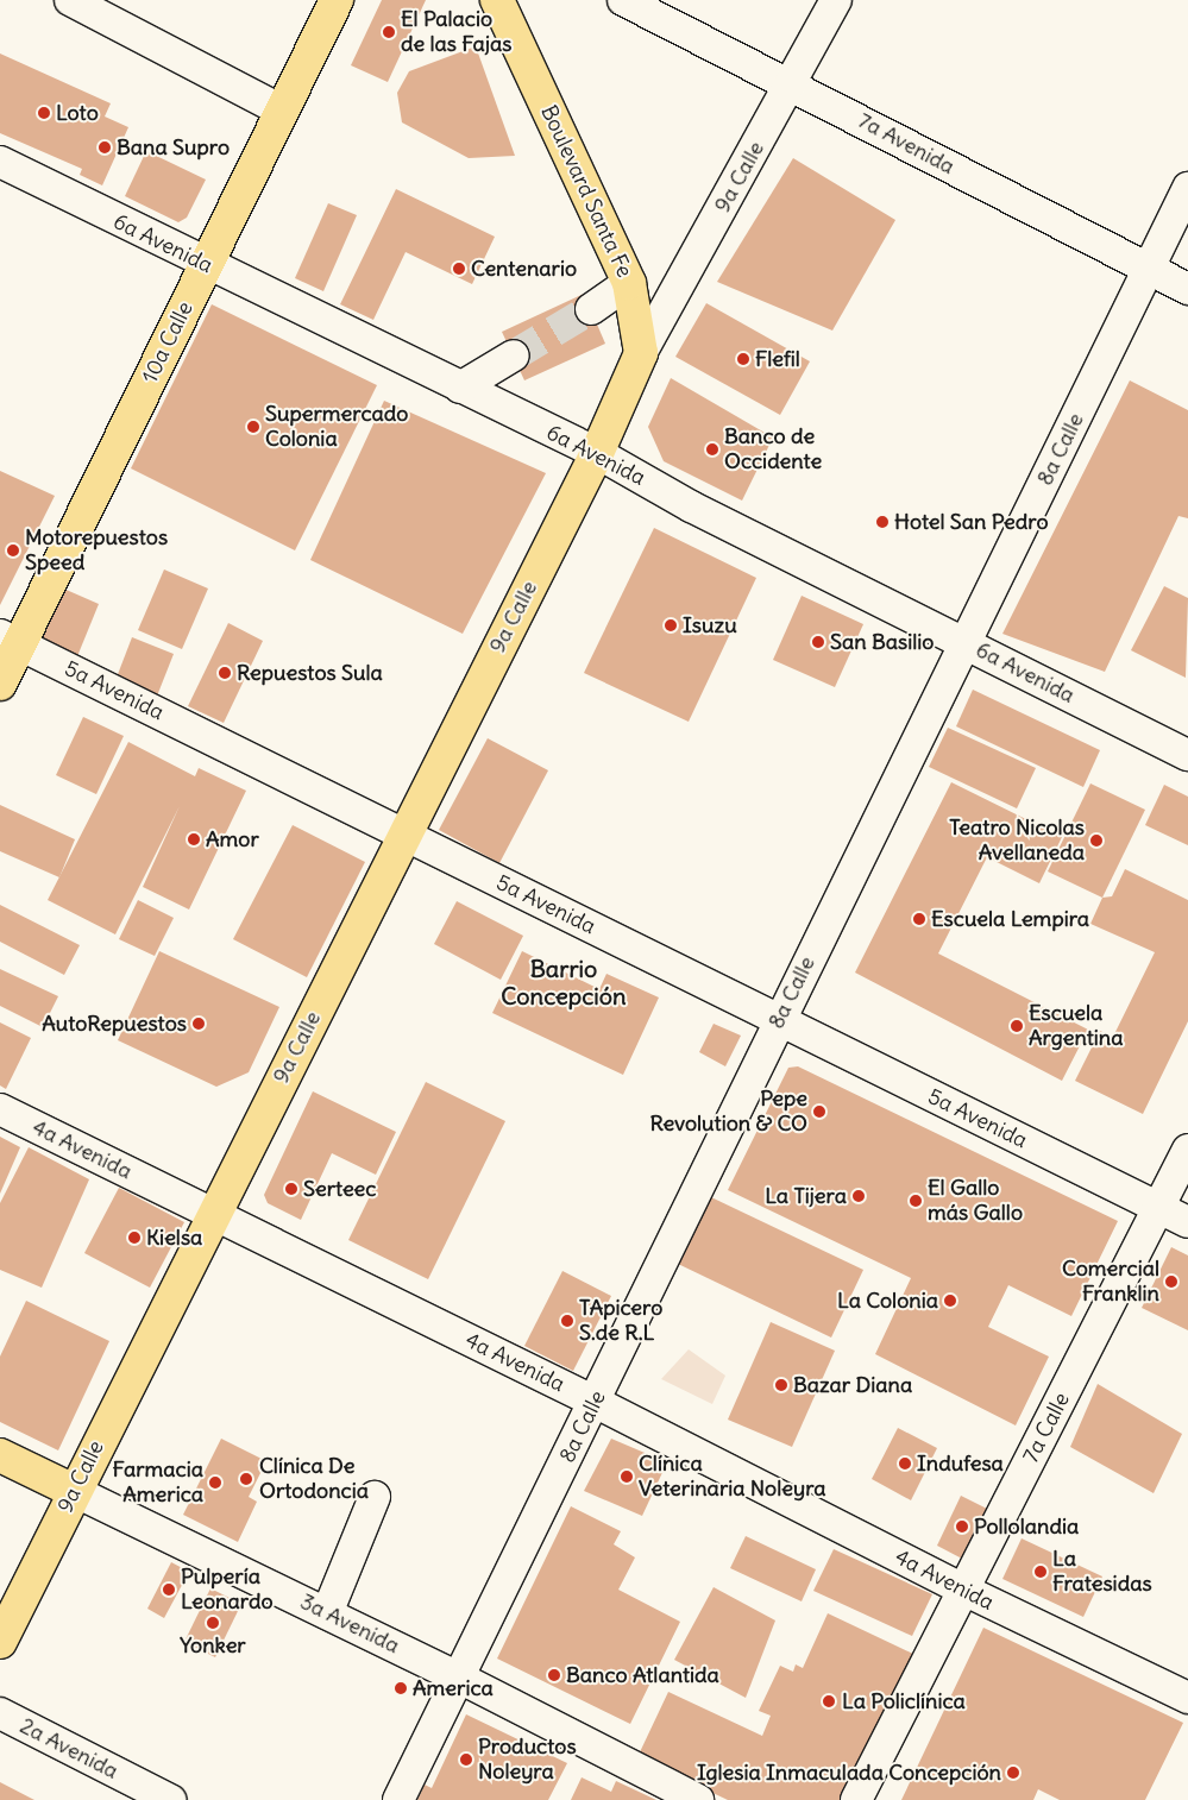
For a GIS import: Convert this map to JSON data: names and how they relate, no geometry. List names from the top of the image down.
{
  "streets": {
    "main road": [
      "9a Calle",
      "Boulevard Santa Fe",
      "10a Calle",
      "3a Avenida"
    ],
    "street": [
      "7a Avenida",
      "6a Avenida",
      "8a Calle",
      "5a Avenida",
      "4a Avenida",
      "7a Calle",
      "2a Avenida"
    ]
  },
  "crossings": [
    ["7a Avenida", "9a Calle"],
    ["7a Avenida", "8a Calle"],
    ["9a Calle", "Boulevard Santa Fe"],
    ["9a Calle", "6a Avenida"],
    ["9a Calle", "5a Avenida"],
    ["9a Calle", "4a Avenida"],
    ["9a Calle", "3a Avenida"],
    ["6a Avenida", "10a Calle"],
    ["6a Avenida", "8a Calle"],
    ["10a Calle", "5a Avenida"],
    ["8a Calle", "5a Avenida"],
    ["8a Calle", "4a Avenida"],
    ["8a Calle", "3a Avenida"],
    ["5a Avenida", "7a Calle"],
    ["4a Avenida", "7a Calle"]
  ],
  "districts": ["Barrio Concepción"],
  "places": [
    "El Palacio de las Fajas",
    "Loto",
    "Bana Supro",
    "Centenario",
    "Flefil",
    "Supermercado Colonia",
    "Banco de Occidente",
    "Hotel San Pedro",
    "Motorepuestos Speed",
    "Isuzu",
    "San Basilio",
    "Repuestos Sula",
    "Amor",
    "Teatro Nicolas Avellaneda",
    "Escuela Lempira",
    "AutoRepuestos",
    "Escuela Argentina",
    "Pepe Revolution & CO",
    "Serteec",
    "La Tijera",
    "El Gallo más Gallo",
    "Kielsa",
    "Comercial Franklin",
    "La Colonia",
    "TApicero S.de R.L",
    "Bazar Diana",
    "Indufesa",
    "Clínica Veterinaria Noleyra",
    "Clínica De Ortodoncia",
    "Farmacia America",
    "Pollolandia",
    "La Fratesidas",
    "Pulpería Leonardo",
    "Yonker",
    "Banco Atlantida",
    "America",
    "La Policlínica",
    "Productos Noleyra",
    "Iglesia Inmaculada Concepción"
  ]
}
